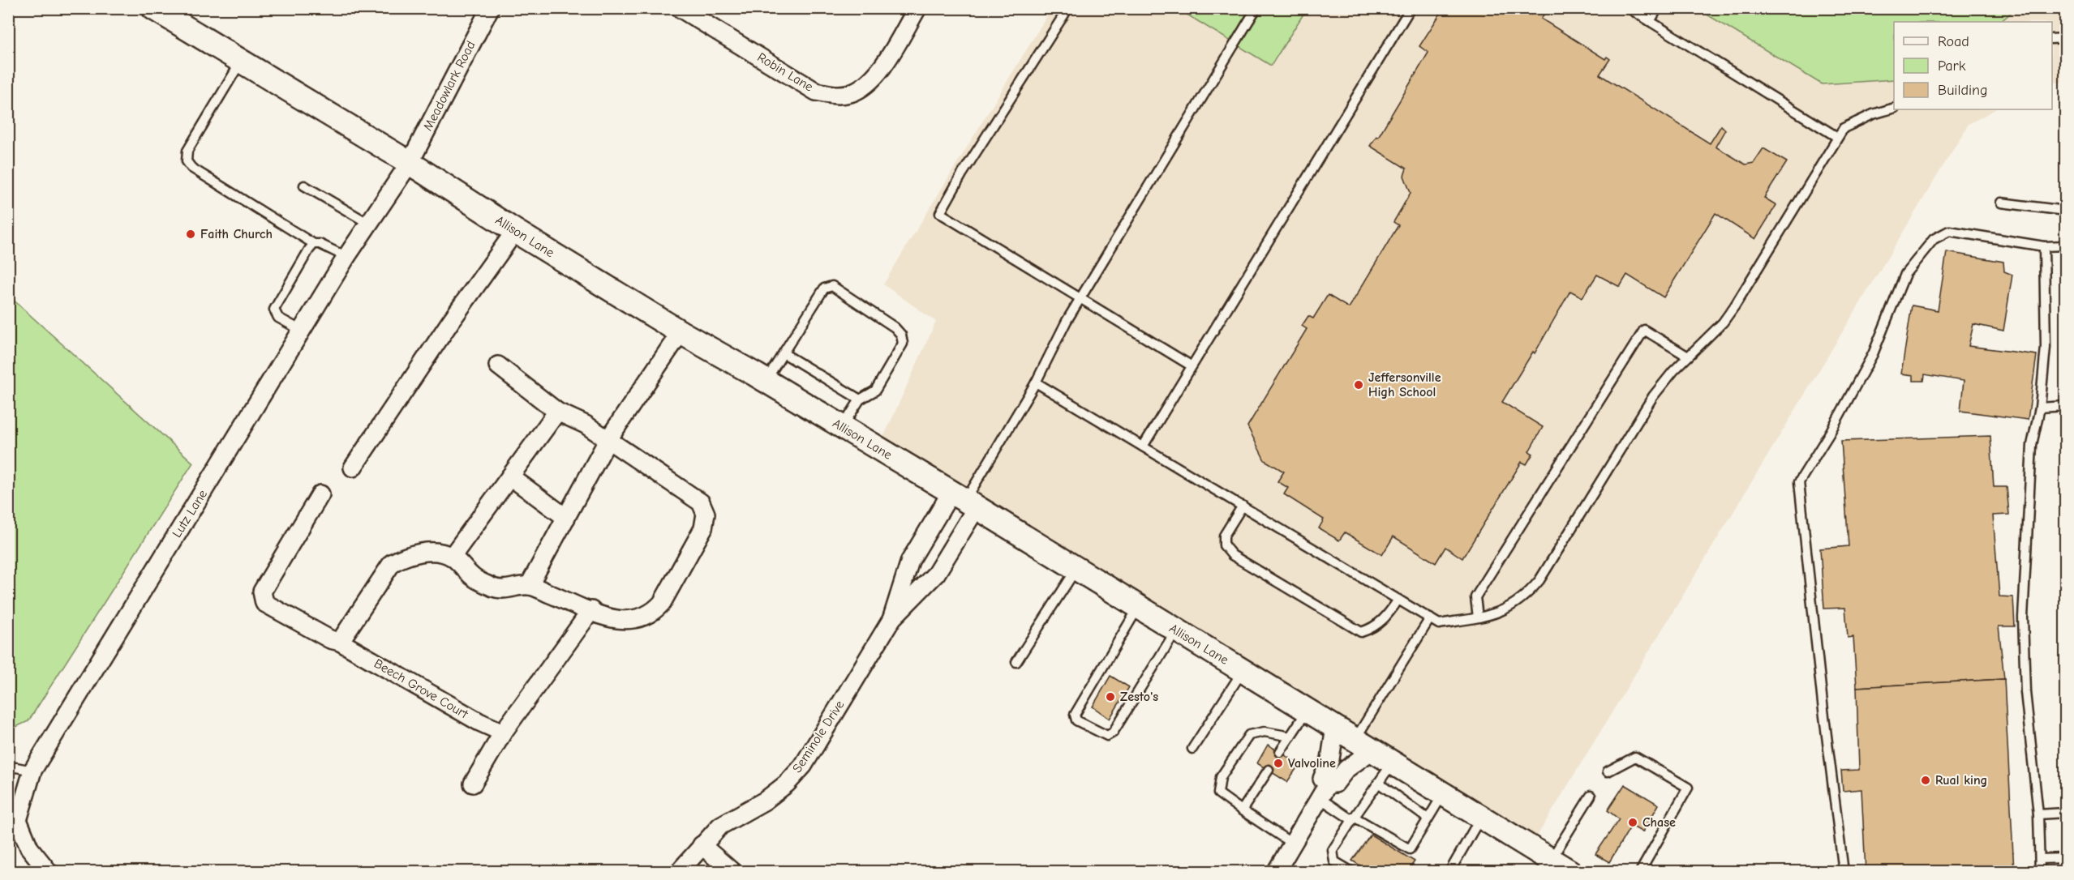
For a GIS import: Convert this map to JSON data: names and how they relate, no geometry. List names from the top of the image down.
{
  "streets": {
    "main road": ["Allison Lane"],
    "street": [
      "Robin Lane",
      "Meadowlark Road",
      "Lutz Lane",
      "Beech Grove Court",
      "Seminole Drive"
    ]
  },
  "crossings": [
    ["Meadowlark Road", "Allison Lane"],
    ["Meadowlark Road", "Lutz Lane"],
    ["Allison Lane", "Lutz Lane"],
    ["Allison Lane", "Seminole Drive"]
  ],
  "places": [
    "Faith Church",
    "Jeffersonville High School",
    "Zesto's",
    "Valvoline",
    "Rual king",
    "Chase"
  ],
  "legend": ["Road", "Park", "Building"]
}
